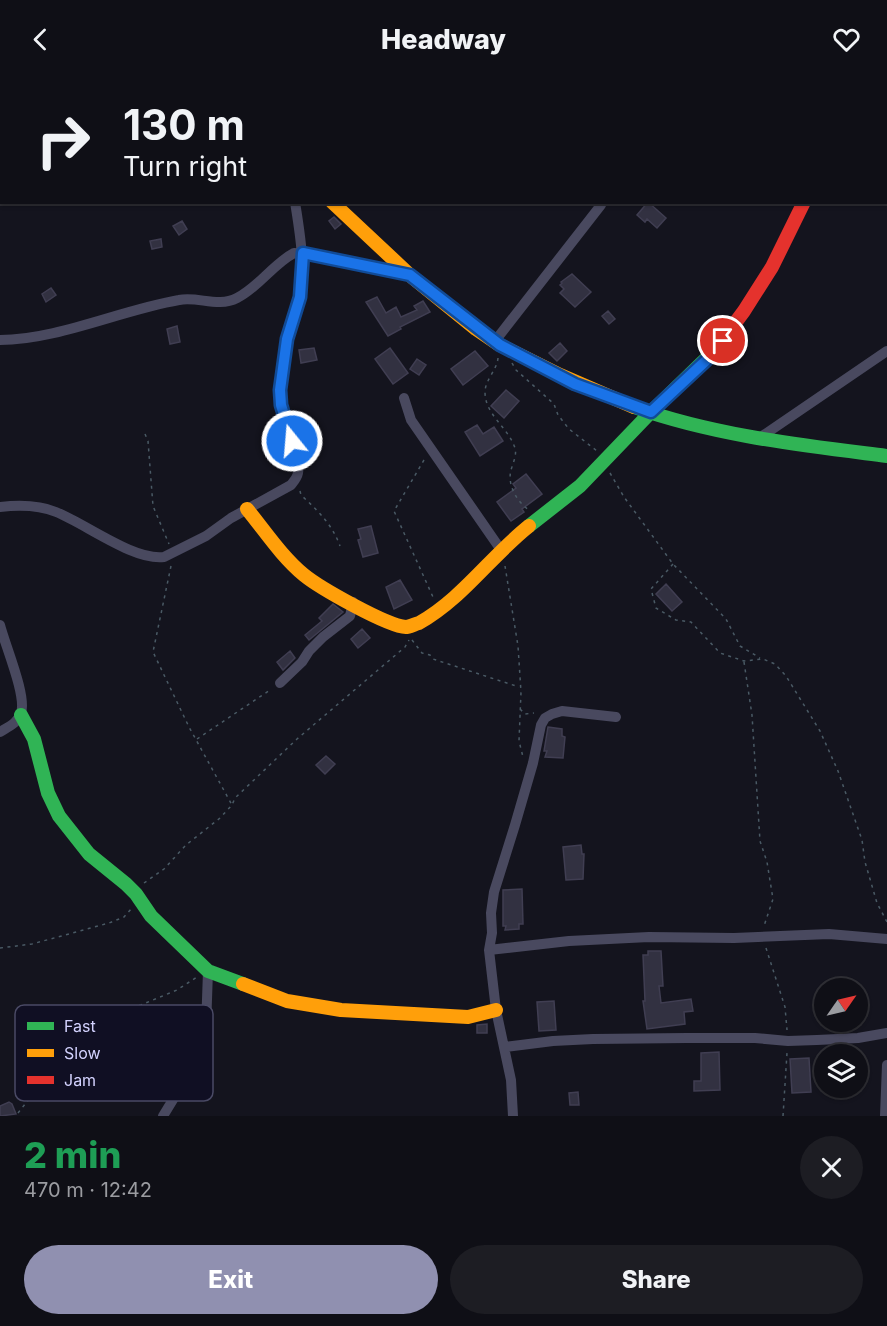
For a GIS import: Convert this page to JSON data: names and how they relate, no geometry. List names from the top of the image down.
{
  "legend": ["Fast", "Slow", "Jam"],
  "north": "top right",
  "page": {
    "header": "Headway",
    "turn": ["130 m", "Turn right"],
    "heading": ["2 min", "470 m · 12:42"],
    "buttons": ["Exit", "Share"]
  }
}
